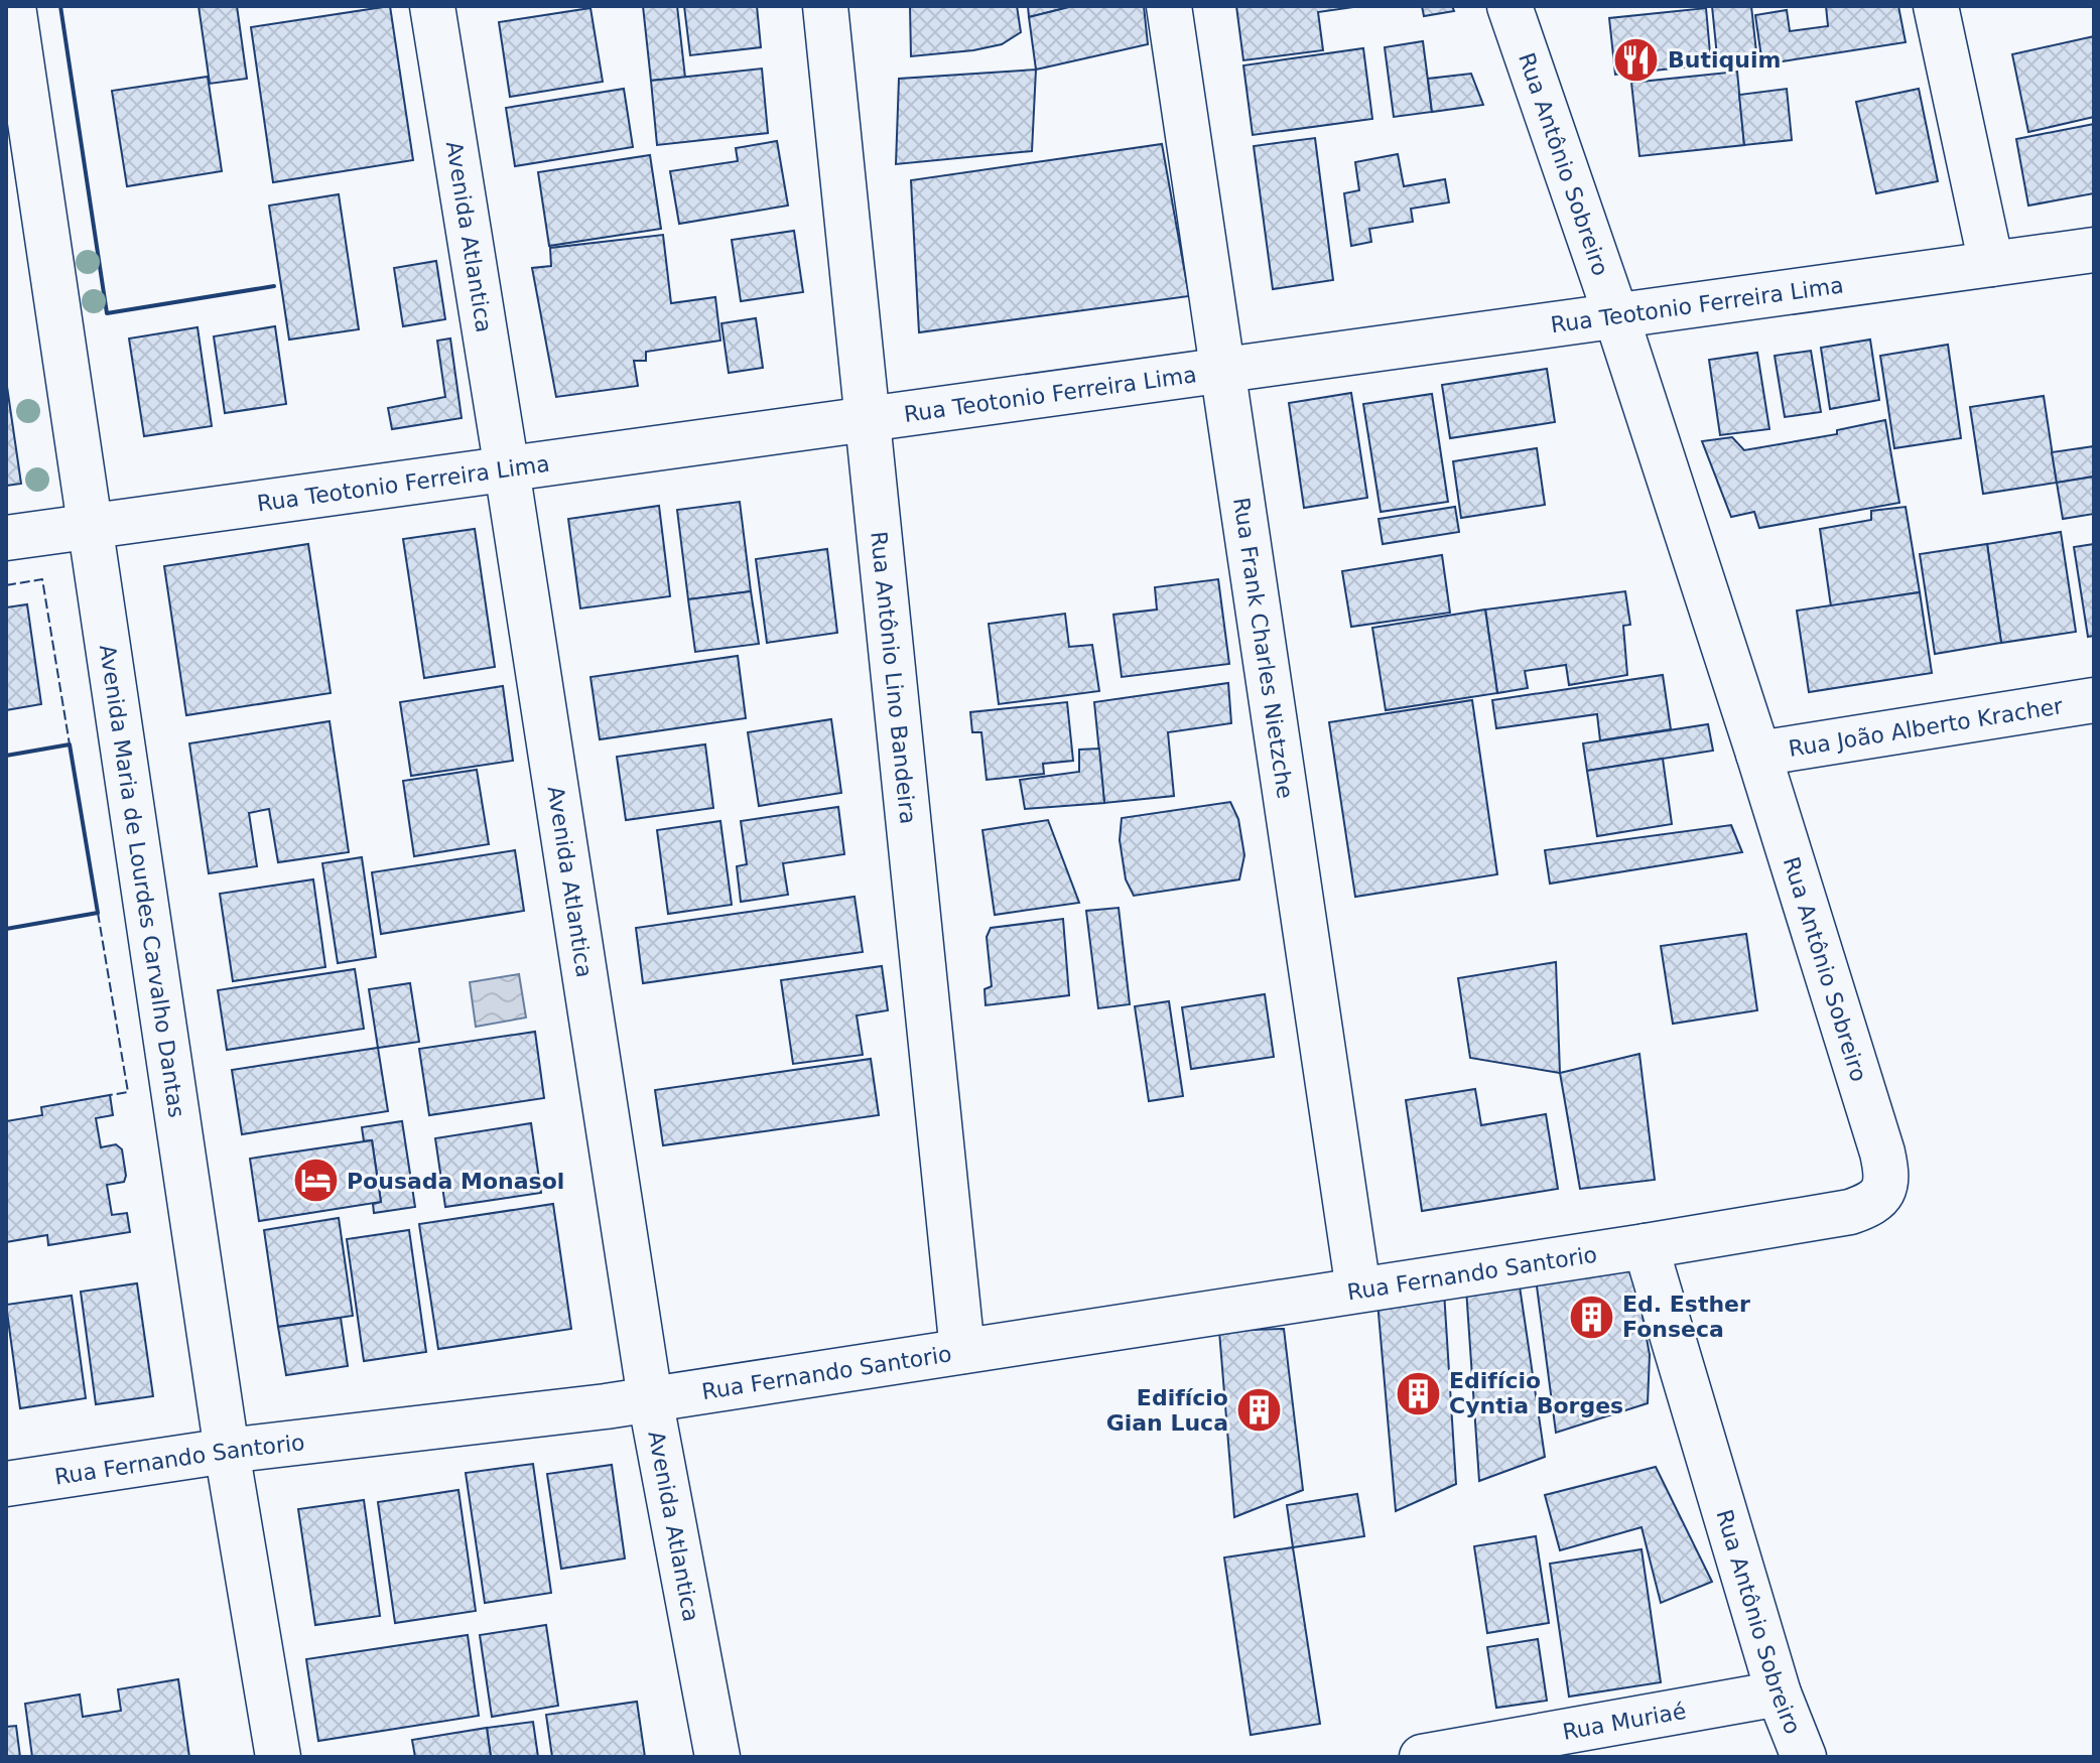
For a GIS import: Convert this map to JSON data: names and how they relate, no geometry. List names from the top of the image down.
{
  "streets": {
    "street": [
      "Rua Antônio Sobreiro",
      "Avenida Atlantica",
      "Rua Teotonio Ferreira Lima",
      "Rua Frank Charles Nietzche",
      "Rua Antônio Lino Bandeira",
      "Rua João Alberto Kracher",
      "Avenida Maria de Lourdes Carvalho Dantas",
      "Rua Fernando Santorio",
      "Rua Muriaé"
    ]
  },
  "crossings": [
    ["Rua Antônio Sobreiro", "Rua Teotonio Ferreira Lima"],
    ["Rua Antônio Sobreiro", "Rua João Alberto Kracher"],
    ["Rua Antônio Sobreiro", "Rua Fernando Santorio"],
    ["Rua Antônio Sobreiro", "Rua Muriaé"],
    ["Avenida Atlantica", "Rua Teotonio Ferreira Lima"],
    ["Avenida Atlantica", "Rua Fernando Santorio"],
    ["Rua Teotonio Ferreira Lima", "Rua Frank Charles Nietzche"],
    ["Rua Teotonio Ferreira Lima", "Rua Antônio Lino Bandeira"],
    ["Rua Teotonio Ferreira Lima", "Avenida Maria de Lourdes Carvalho Dantas"],
    ["Rua Frank Charles Nietzche", "Rua Fernando Santorio"],
    ["Rua Antônio Lino Bandeira", "Rua Fernando Santorio"],
    ["Avenida Maria de Lourdes Carvalho Dantas", "Rua Fernando Santorio"]
  ],
  "places": {
    "restaurant": ["Butiquim"],
    "hotel": ["Pousada Monasol"],
    "building": ["Ed. Esther Fonseca", "Edifício Cyntia Borges", "Edifício Gian Luca"]
  }
}
